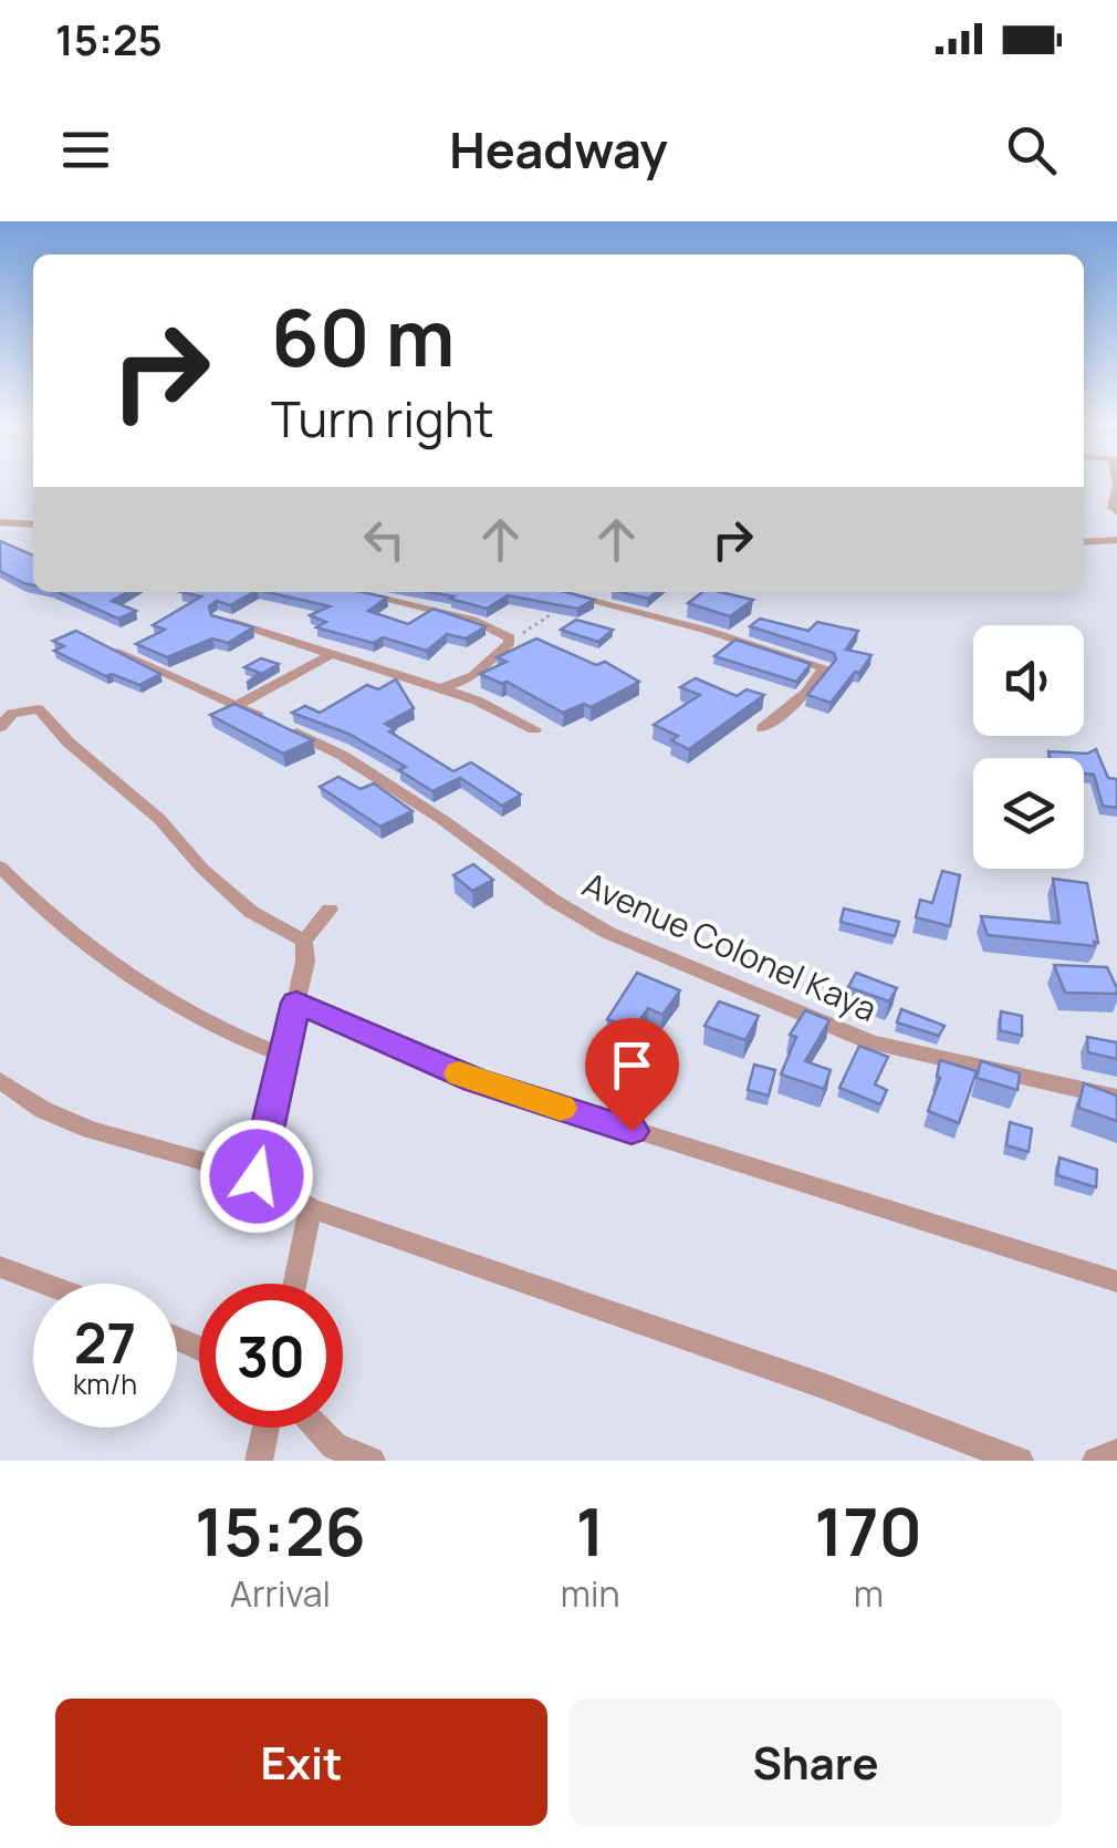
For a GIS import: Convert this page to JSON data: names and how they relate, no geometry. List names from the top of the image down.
{
  "streets": {
    "street": ["Avenue Colonel Kaya"]
  },
  "page": {
    "status": "15:25",
    "header": "Headway",
    "turn": ["60 m", "Turn right"],
    "speed": "27 km/h",
    "limit": "30",
    "eta": [
      "15:26",
      "Arrival",
      "1",
      "min",
      "170",
      "m"
    ],
    "buttons": ["Exit", "Share"]
  }
}
